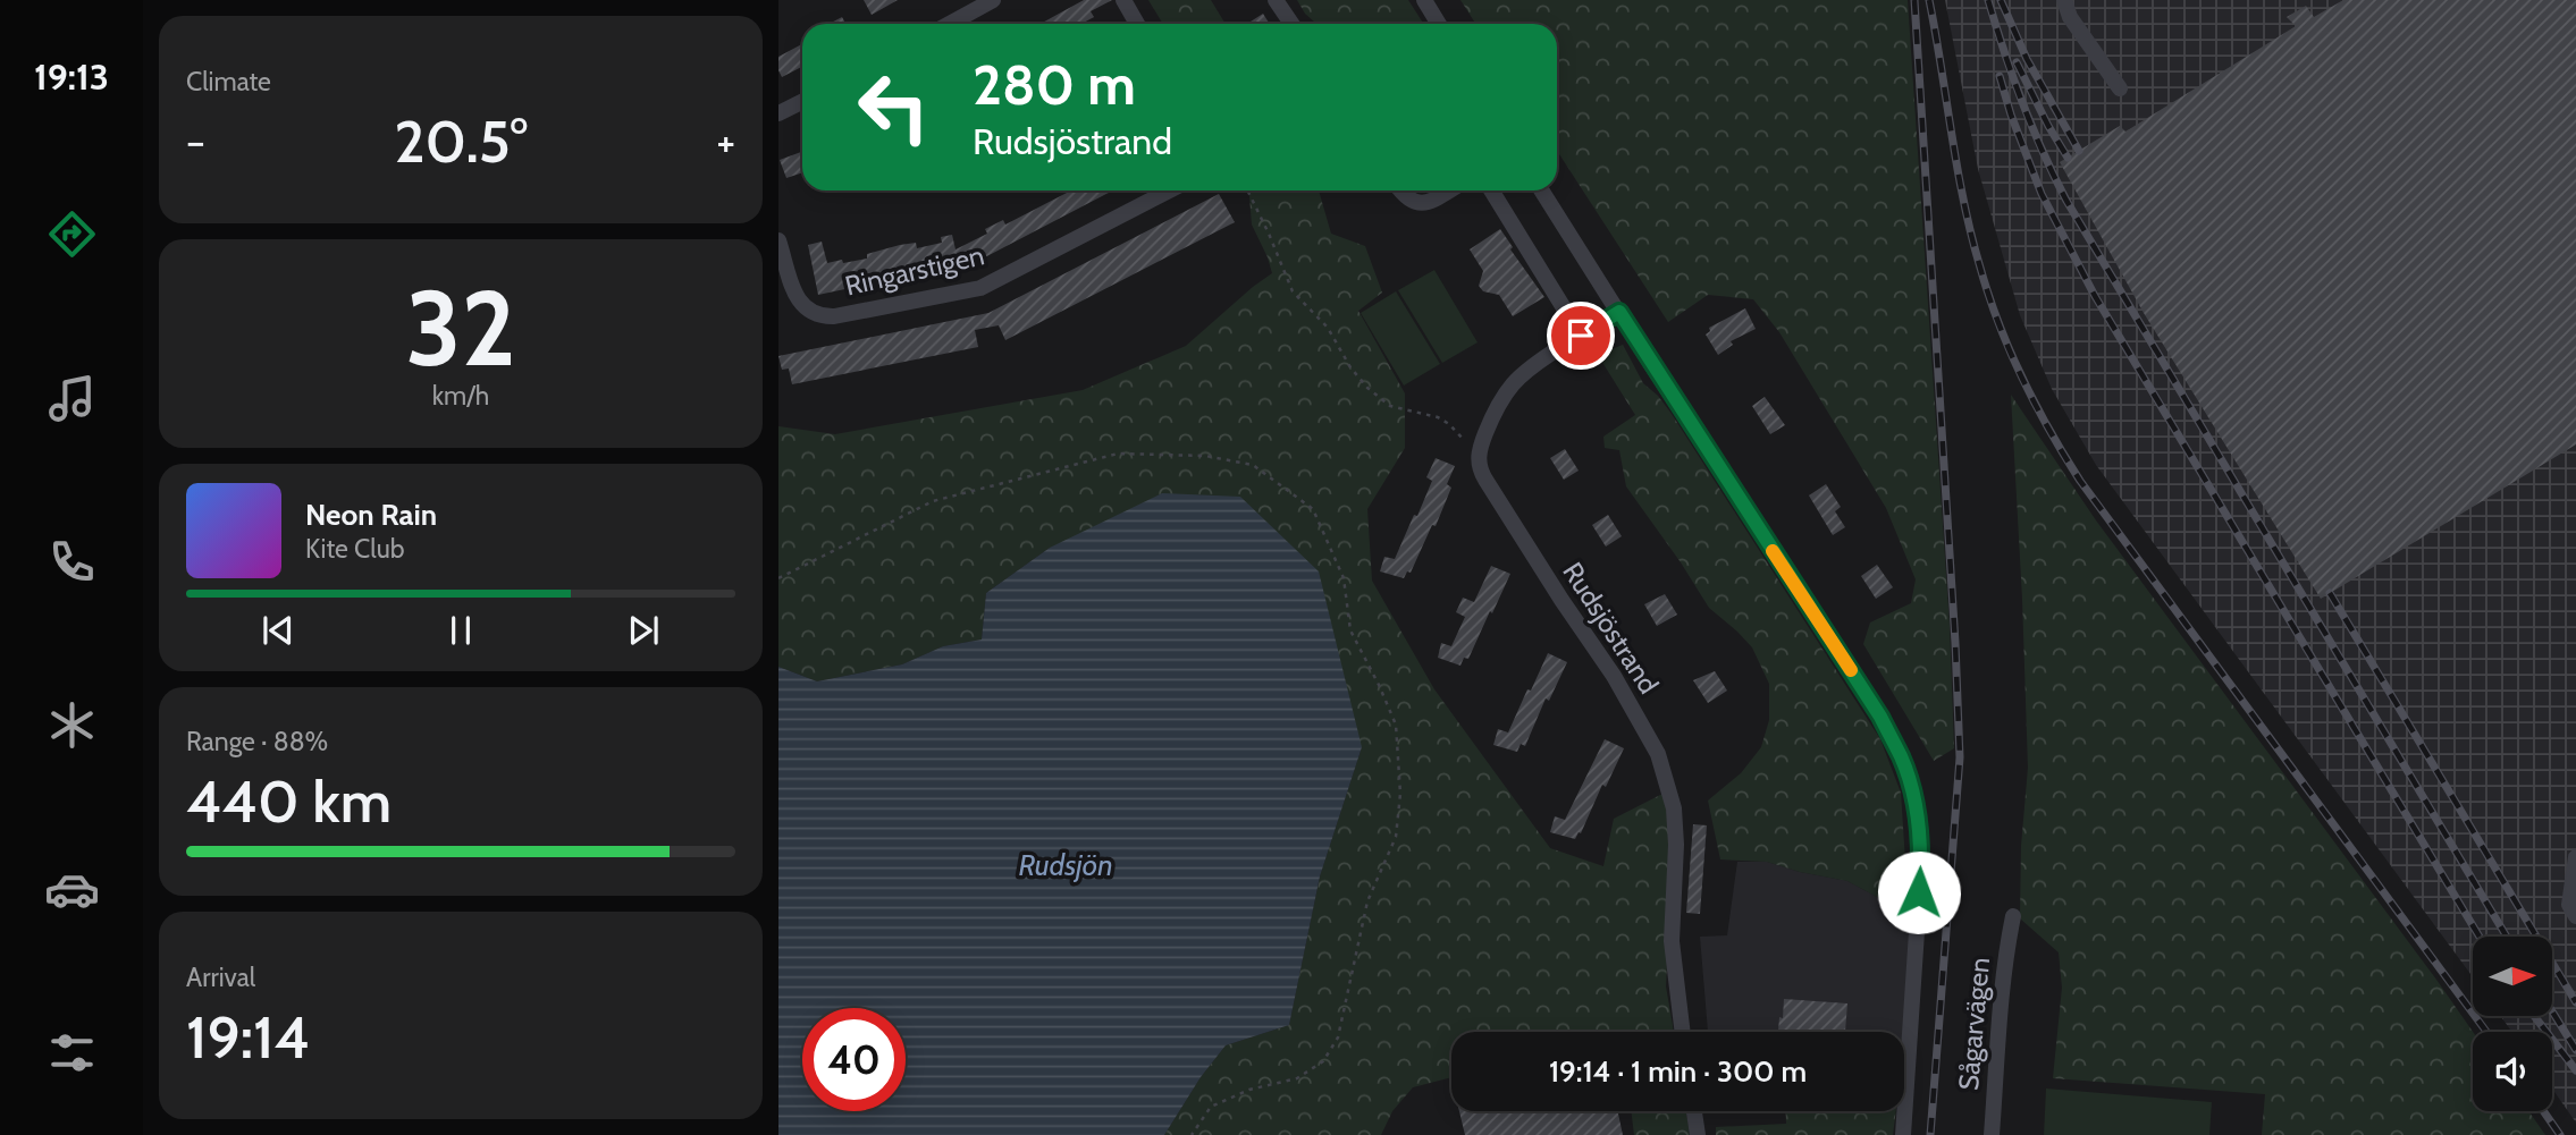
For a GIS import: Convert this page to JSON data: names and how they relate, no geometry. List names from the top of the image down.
{
  "streets": {
    "street": ["Ringarstigen", "Rudsjöstrand", "Sågarvägen"]
  },
  "water": ["Rudsjön"],
  "north": "right",
  "page": {
    "tabs": "19:13",
    "tile": [
      "Climate",
      ["32", "km/h"],
      ["Range · 88%", "440 km"],
      ["Arrival", "19:14"]
    ],
    "turn": ["280 m", "Rudsjöstrand"],
    "heat": ["−", "20.5°", "+"],
    "song": ["Neon Rain", "Kite Club"],
    "limit": "40",
    "trip": "19:14 · 1 min · 300 m"
  }
}
